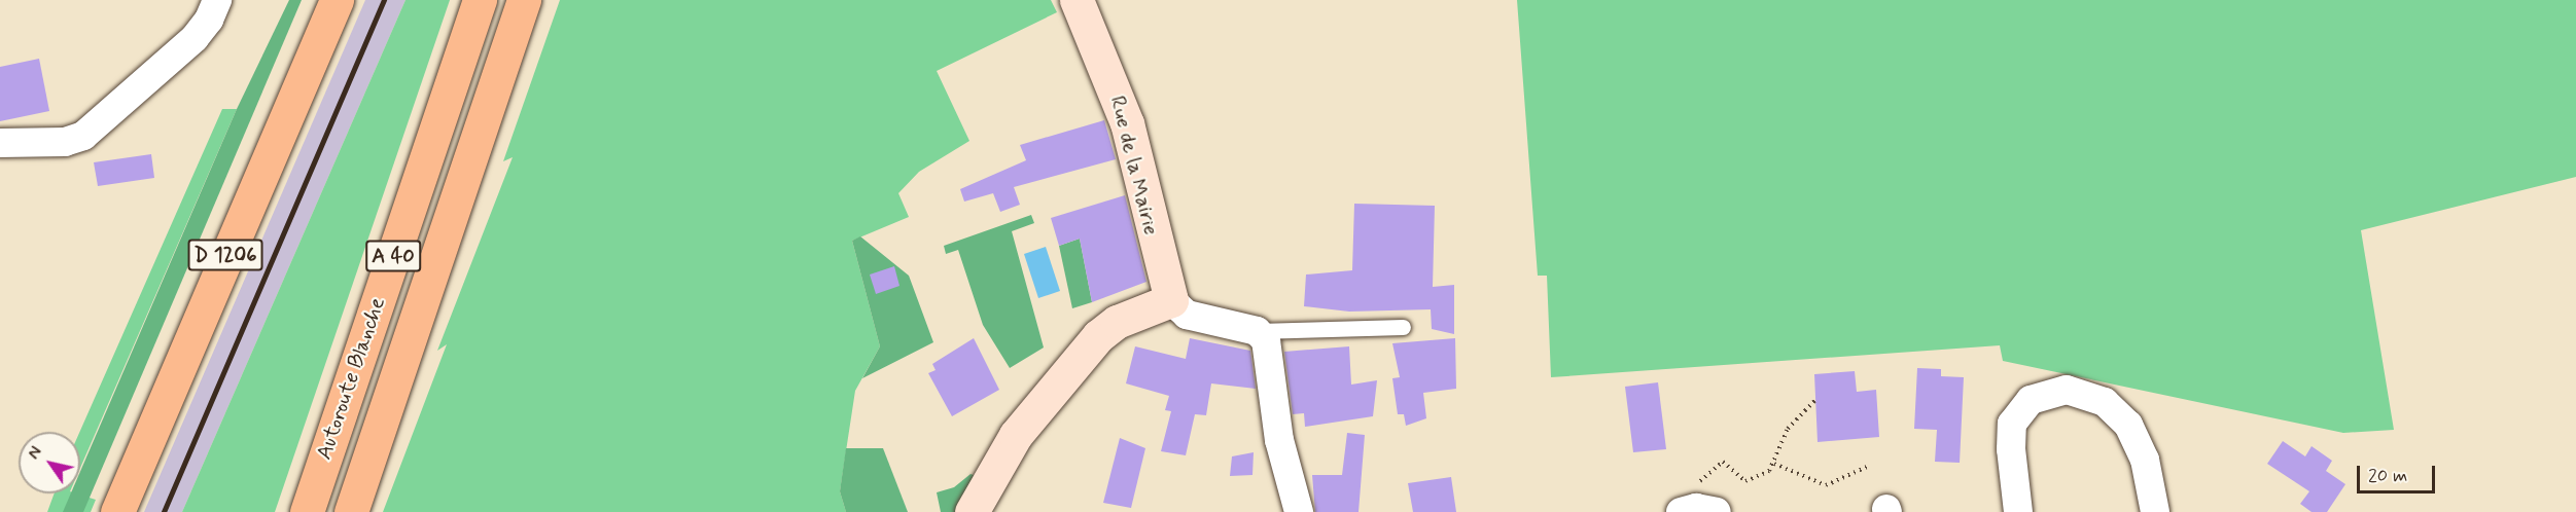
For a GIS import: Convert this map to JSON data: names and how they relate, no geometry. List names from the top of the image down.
{
  "streets": {
    "main road": ["D 1206", "A 40", "Autoroute Blanche"],
    "street": ["Rue de la Mairie"]
  },
  "scale_bar": "20 m",
  "north": "top left"
}
